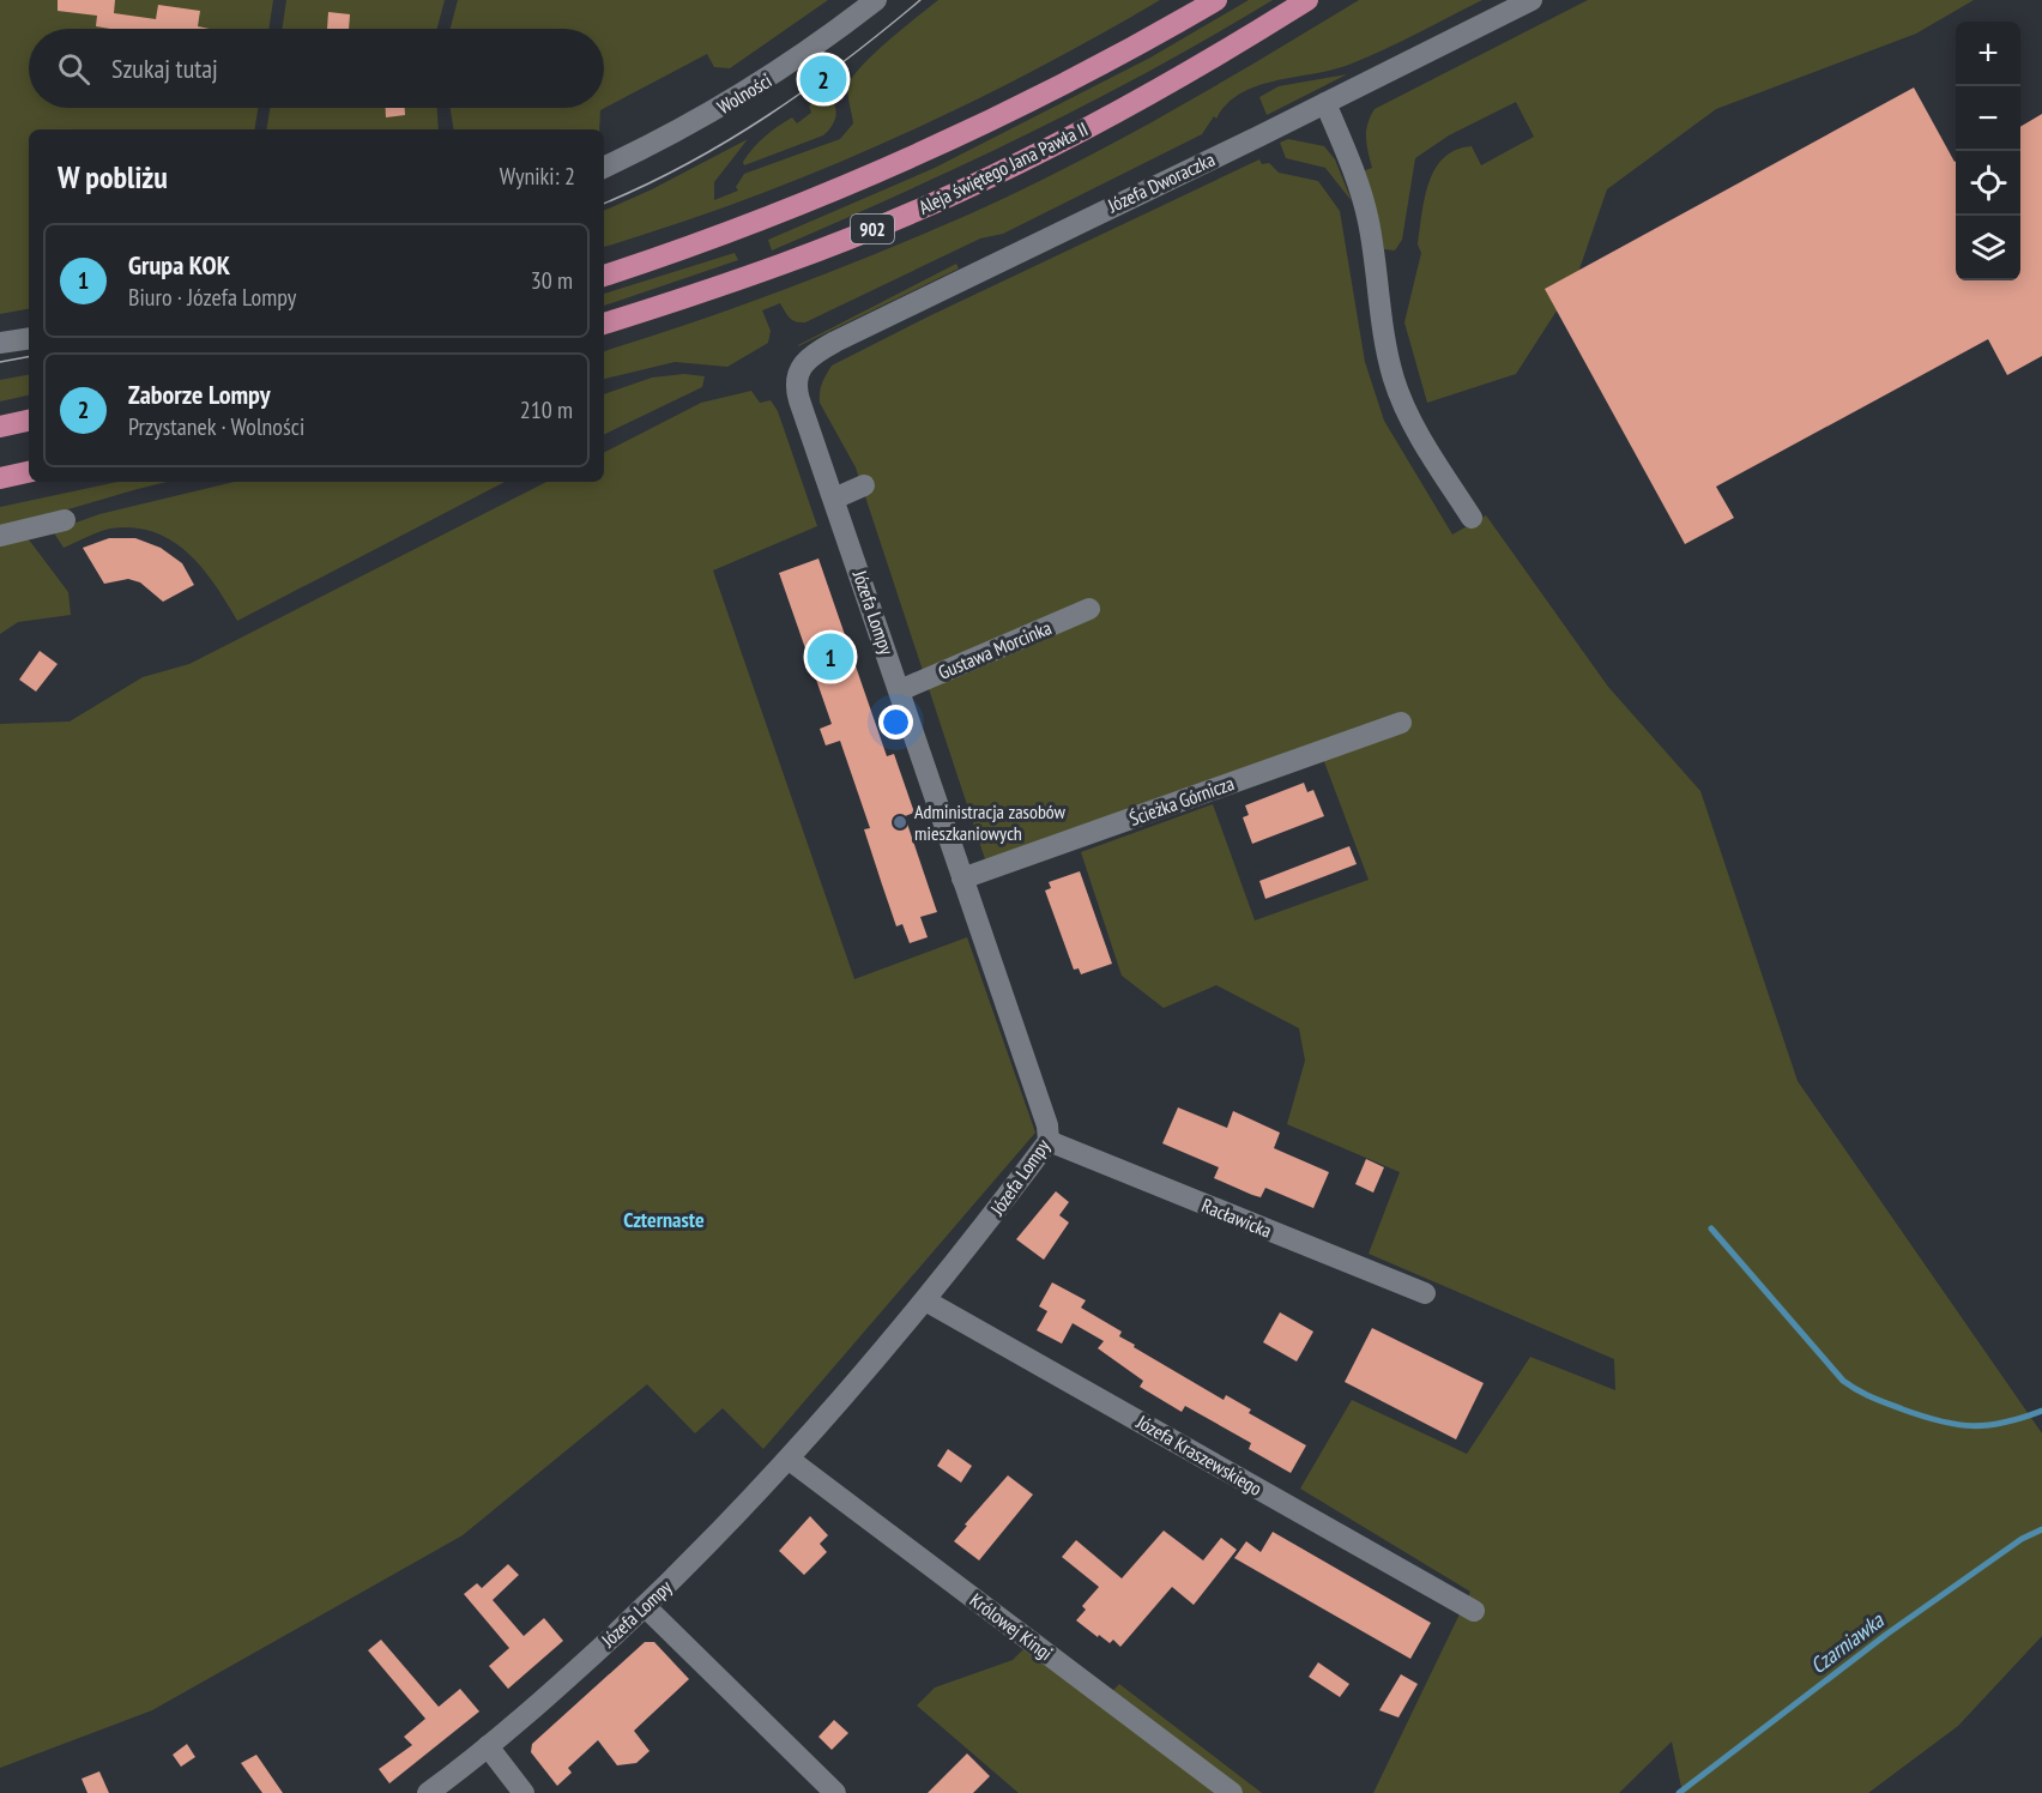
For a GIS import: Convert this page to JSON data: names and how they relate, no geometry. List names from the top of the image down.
{
  "streets": {
    "main road": ["Aleja świętego Jana Pawła II", "902"],
    "street": [
      "Wolności",
      "Józefa Dworaczka",
      "Józefa Lompy",
      "Gustawa Morcinka",
      "Ścieżka Górnicza",
      "Racławicka",
      "Józefa Kraszewskiego",
      "Królowej Kingi"
    ]
  },
  "crossings": [
    ["Józefa Dworaczka", "Józefa Lompy"],
    ["Józefa Lompy", "Gustawa Morcinka"],
    ["Józefa Lompy", "Ścieżka Górnicza"],
    ["Józefa Lompy", "Racławicka"],
    ["Józefa Lompy", "Józefa Kraszewskiego"],
    ["Józefa Lompy", "Królowej Kingi"]
  ],
  "districts": ["Czternaste"],
  "water": ["Czarniawka"],
  "places": ["Administracja zasobów mieszkaniowych"],
  "page": {
    "map_buttons": ["+", "−"],
    "search": "Szukaj tutaj",
    "pins": ["2", "1"],
    "heading": ["W pobliżu", "Wyniki: 2"],
    "list": [
      {
        "mark": "1",
        "name": "Grupa KOK",
        "note": "Biuro · Józefa Lompy",
        "value": "30 m"
      },
      {
        "mark": "2",
        "name": "Zaborze Lompy",
        "note": "Przystanek · Wolności",
        "value": "210 m"
      }
    ]
  }
}
